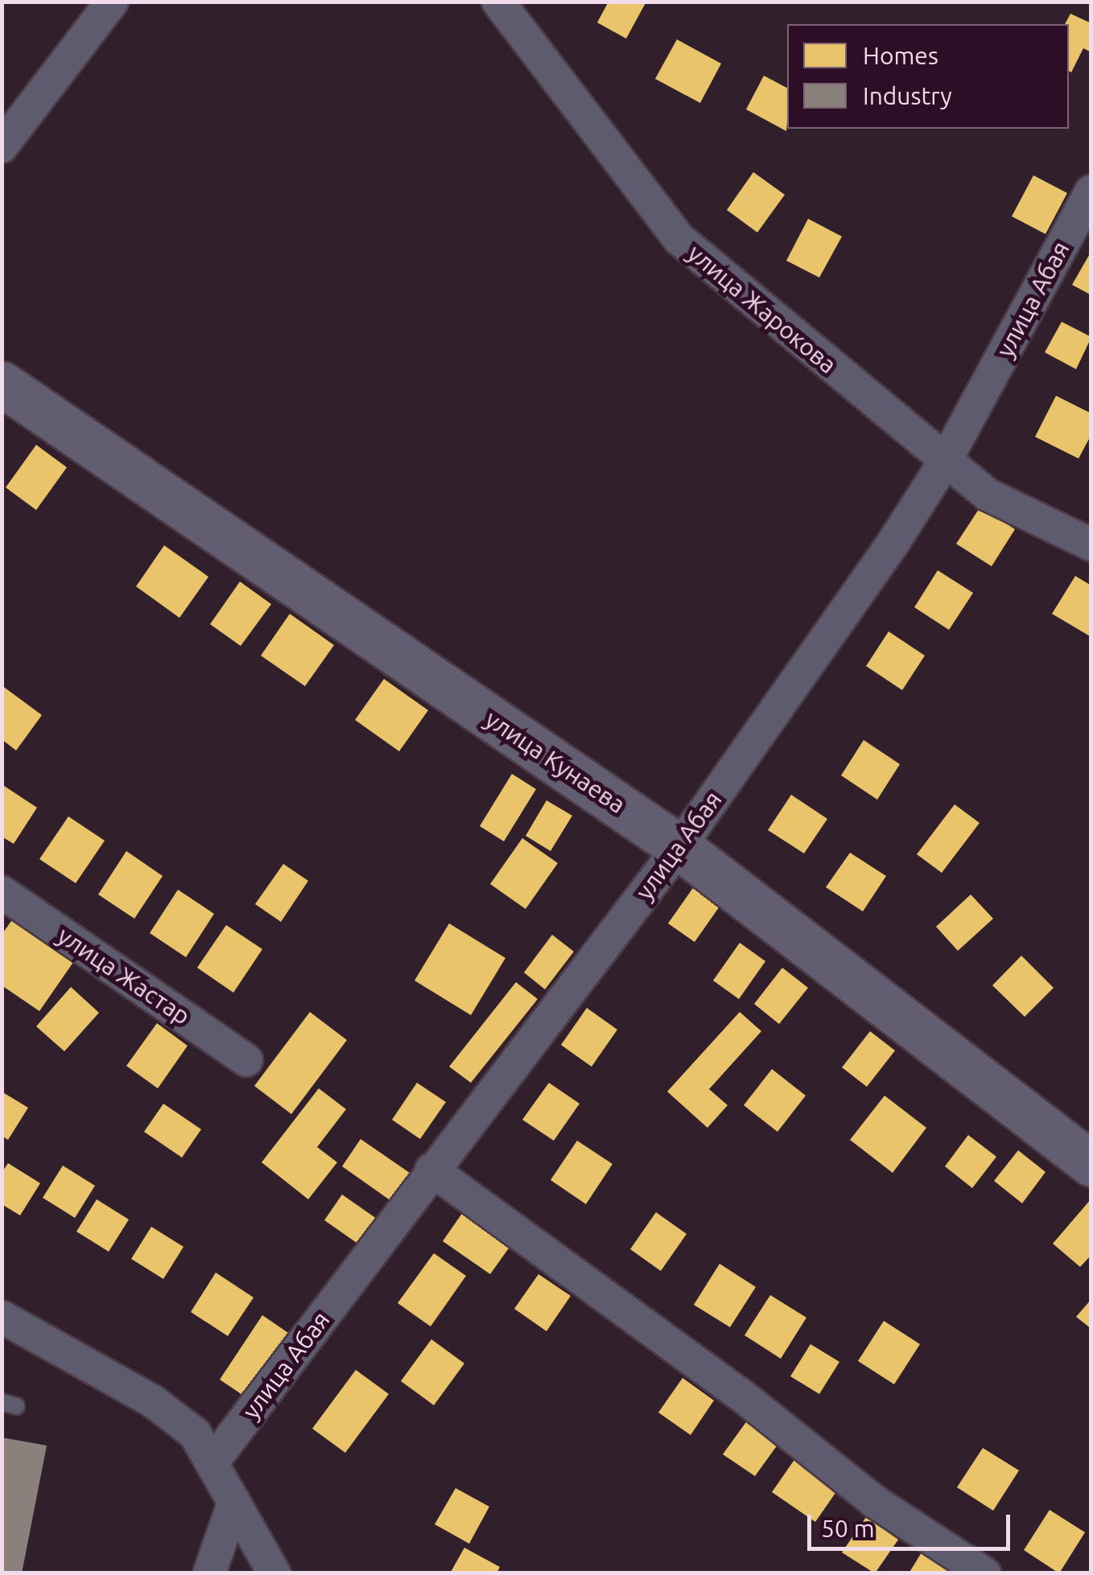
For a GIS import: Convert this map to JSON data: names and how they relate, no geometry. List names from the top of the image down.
{
  "streets": {
    "main road": ["улица Кунаева"],
    "street": ["улица Абая", "улица Жарокова", "улица Жастар"]
  },
  "crossings": [
    ["улица Абая", "улица Жарокова"],
    ["улица Абая", "улица Кунаева"]
  ],
  "legend": ["Homes", "Industry"],
  "scale_bar": "50 m"
}
